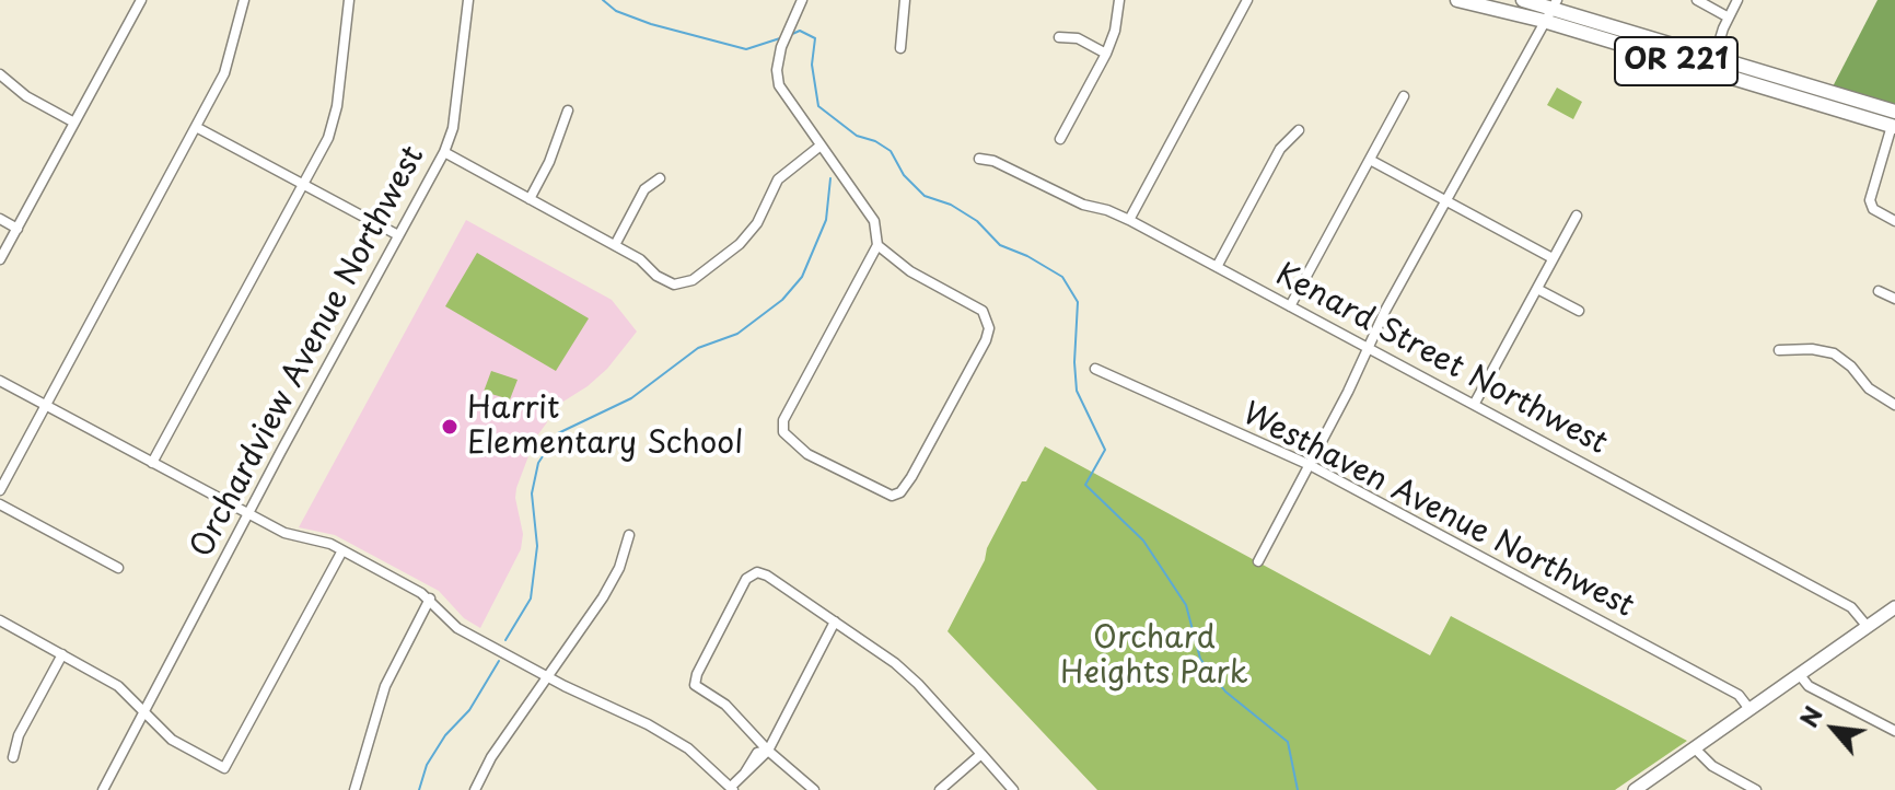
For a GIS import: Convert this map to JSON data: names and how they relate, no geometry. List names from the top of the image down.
{
  "streets": {
    "main road": ["OR 221"],
    "street": ["Orchardview Avenue Northwest", "Kenard Street Northwest", "Westhaven Avenue Northwest"]
  },
  "parks": ["Orchard Heights Park"],
  "places": ["Harrit Elementary School"],
  "north": "top left"
}
